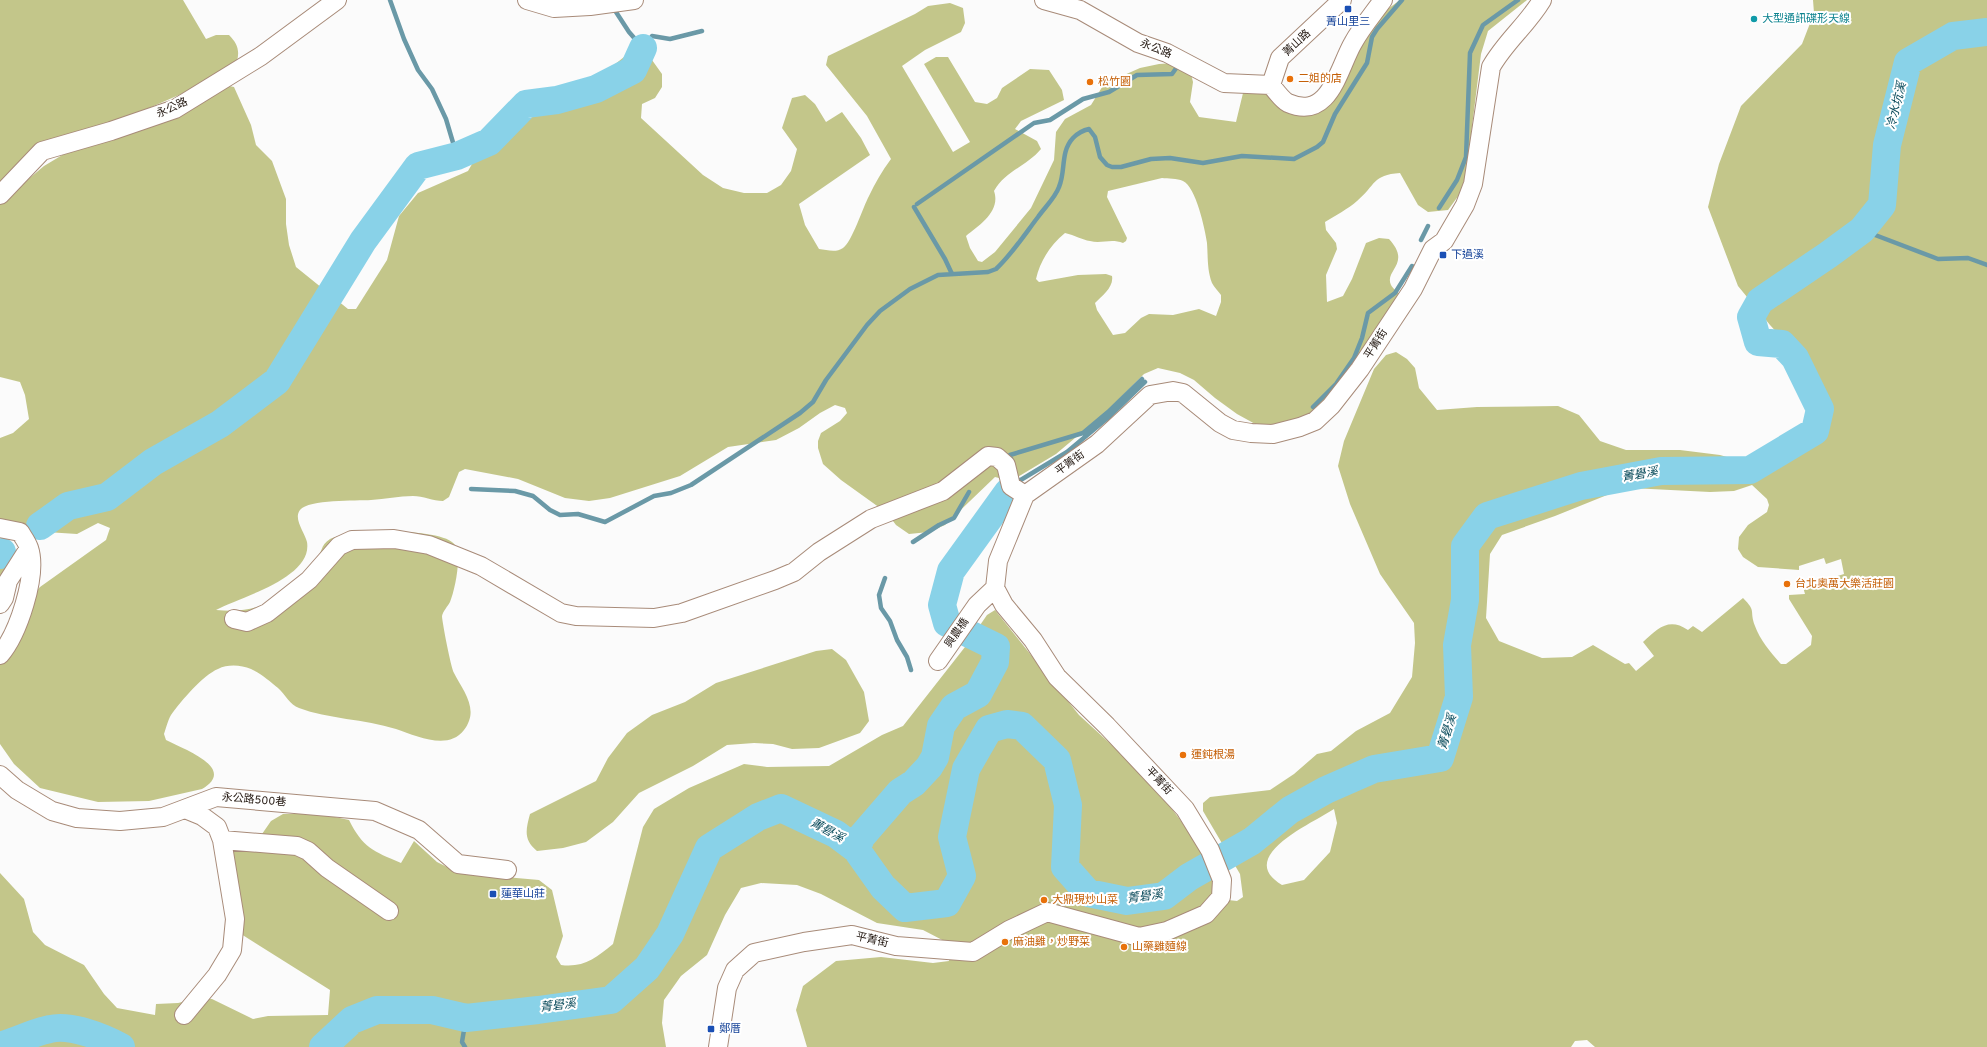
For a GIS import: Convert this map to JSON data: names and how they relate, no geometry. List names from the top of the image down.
{
  "streets": {
    "street": [
      "菁山路",
      "永公路",
      "平菁街",
      "興農橋",
      "永公路500巷"
    ]
  },
  "crossings": [
    ["菁山路", "永公路"],
    ["平菁街", "興農橋"]
  ],
  "water": ["冷水坑溪", "菁礐溪"],
  "places": {
    "transit": [
      "菁山里三",
      "下過溪",
      "蓮華山莊",
      "鄭厝"
    ],
    "other": [
      "大型通訊碟形天線",
      "二姐的店",
      "松竹園",
      "台北奧萬大樂活莊園",
      "運鈍根湯",
      "大鼎現炒山菜",
      "麻油雞，炒野菜",
      "山藥雞麵線"
    ]
  }
}
